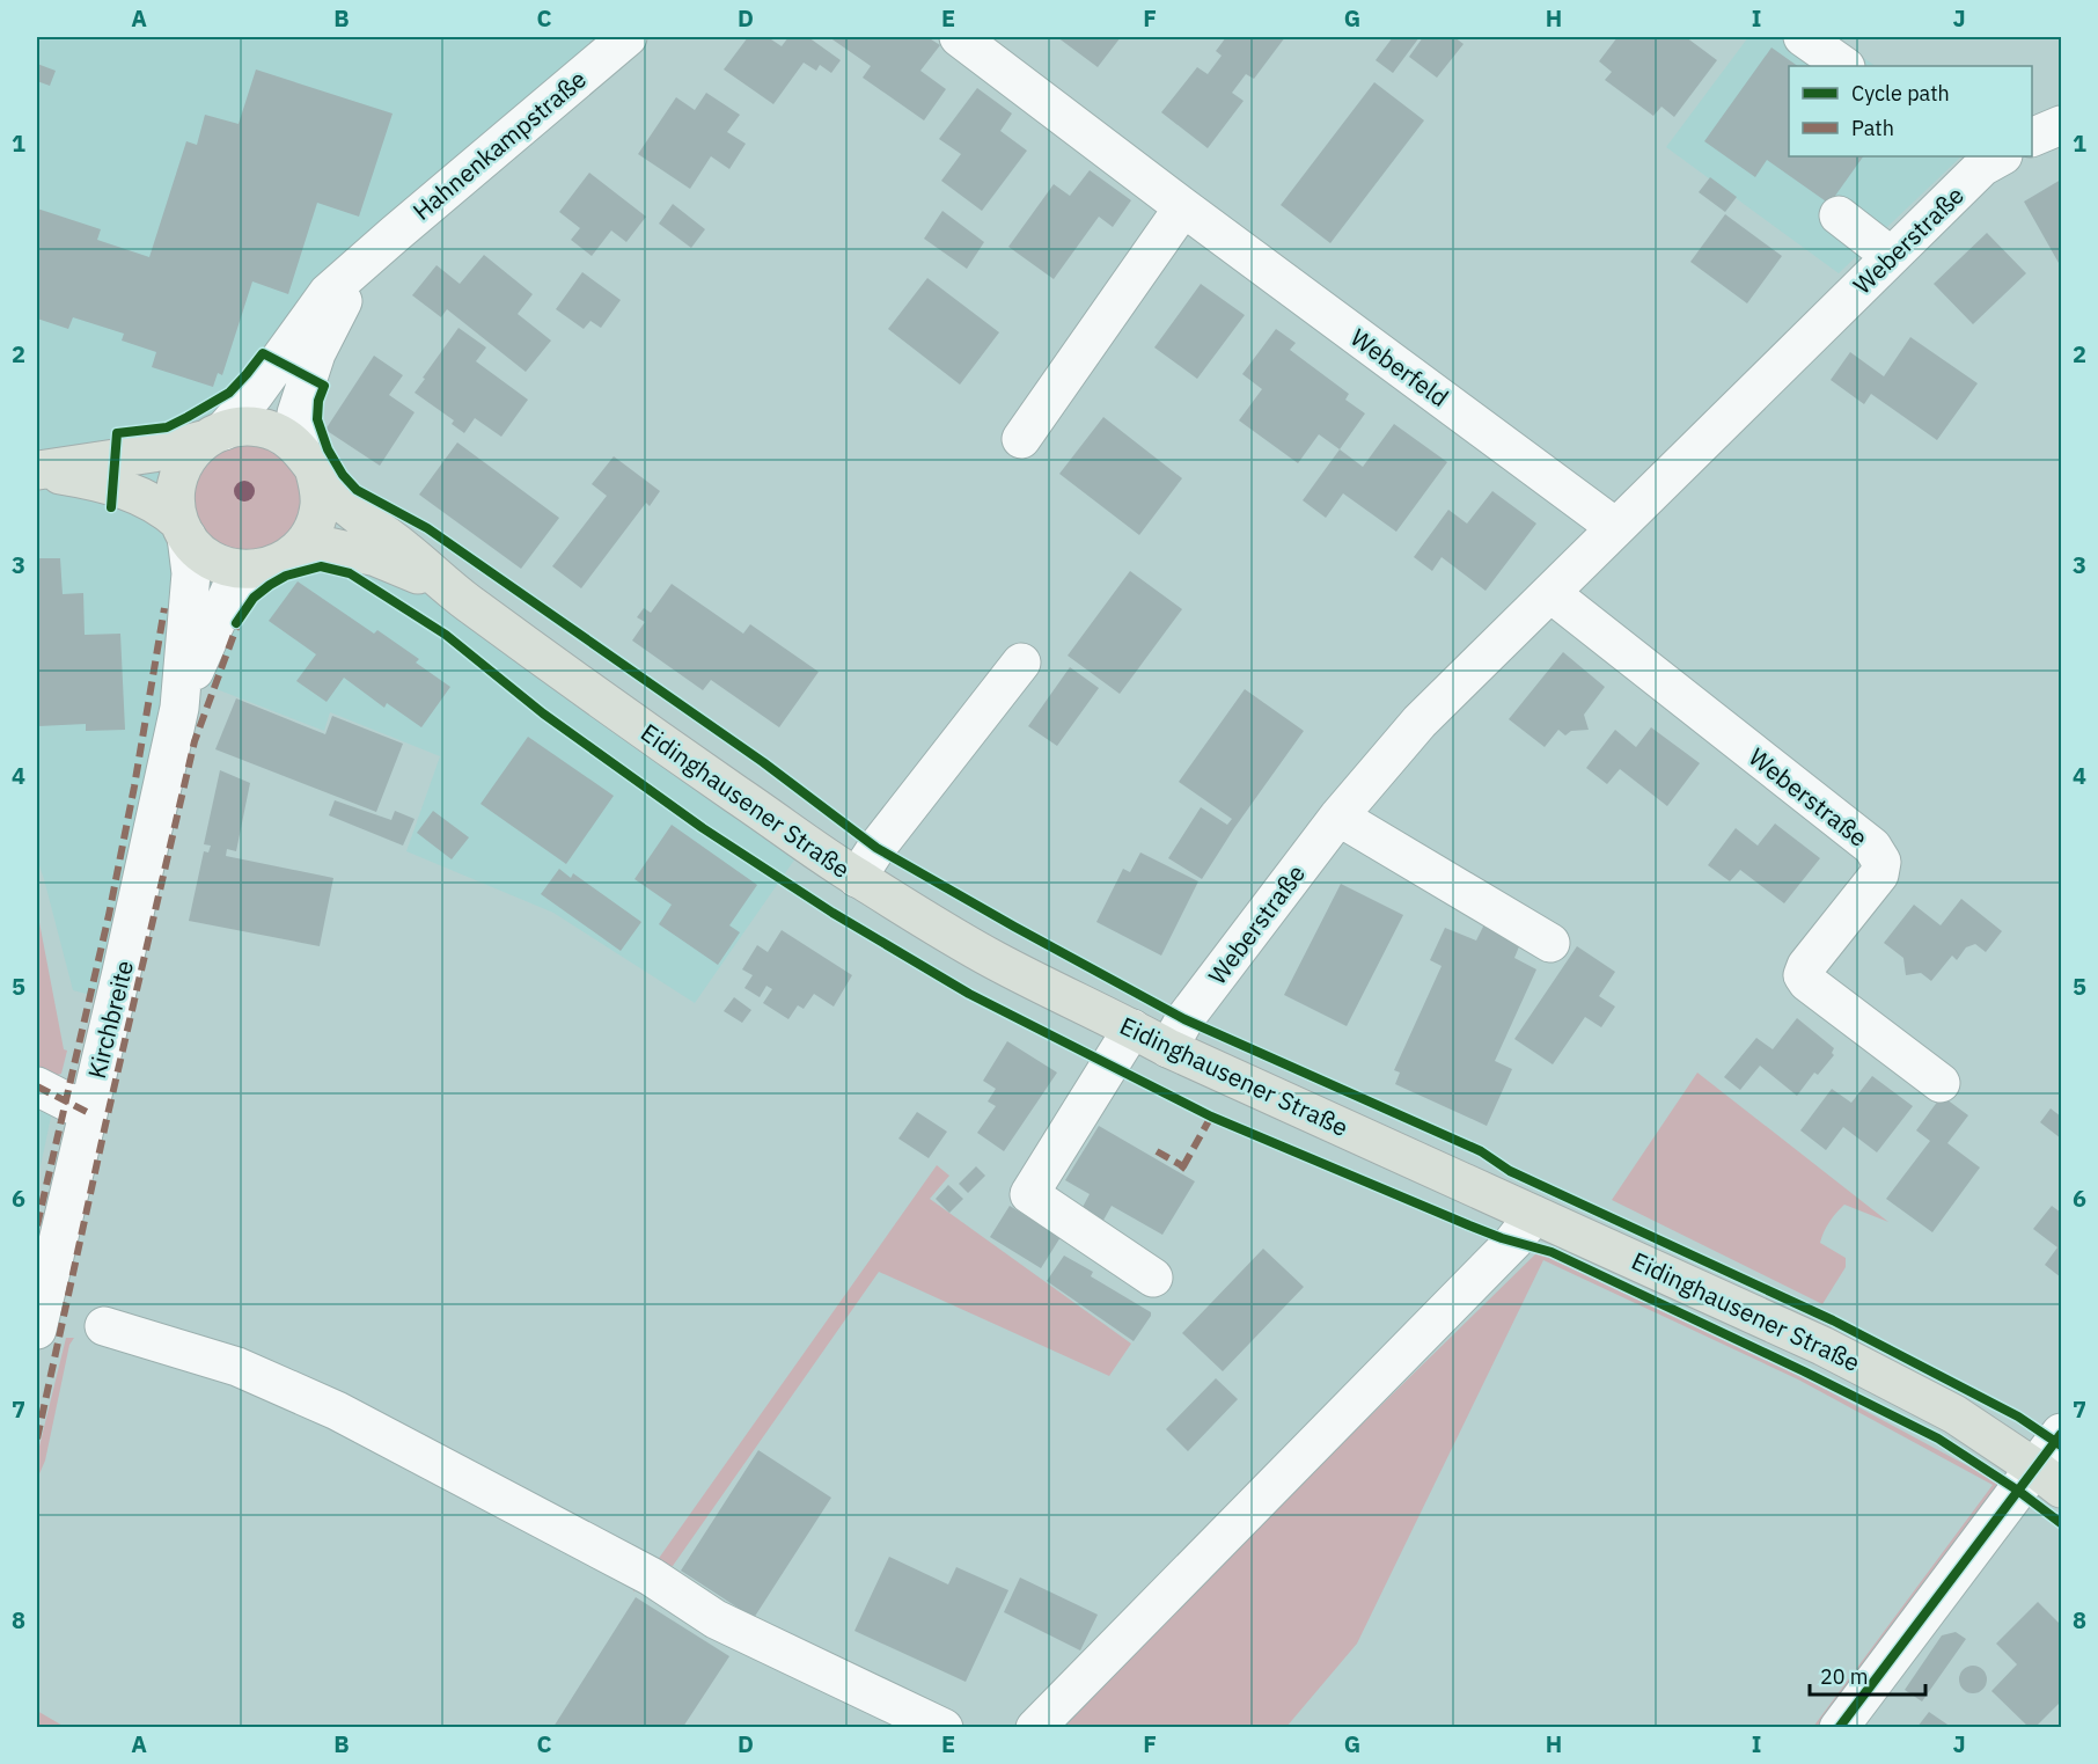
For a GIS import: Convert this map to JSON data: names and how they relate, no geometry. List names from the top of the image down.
{
  "streets": {
    "main road": ["Eidinghausener Straße"],
    "street": [
      "Hahnenkampstraße",
      "Weberstraße",
      "Weberfeld",
      "Kirchbreite"
    ]
  },
  "crossings": [
    ["Hahnenkampstraße", "Eidinghausener Straße"],
    ["Hahnenkampstraße", "Kirchbreite"],
    ["Weberstraße", "Weberfeld"],
    ["Weberstraße", "Eidinghausener Straße"],
    ["Eidinghausener Straße", "Kirchbreite"]
  ],
  "legend": ["Cycle path", "Path"],
  "scale_bar": "20 m",
  "grid": {
    "columns": [
      "A",
      "B",
      "C",
      "D",
      "E",
      "F",
      "G",
      "H",
      "I",
      "J"
    ],
    "rows": [
      "1",
      "2",
      "3",
      "4",
      "5",
      "6",
      "7",
      "8"
    ]
  }
}
